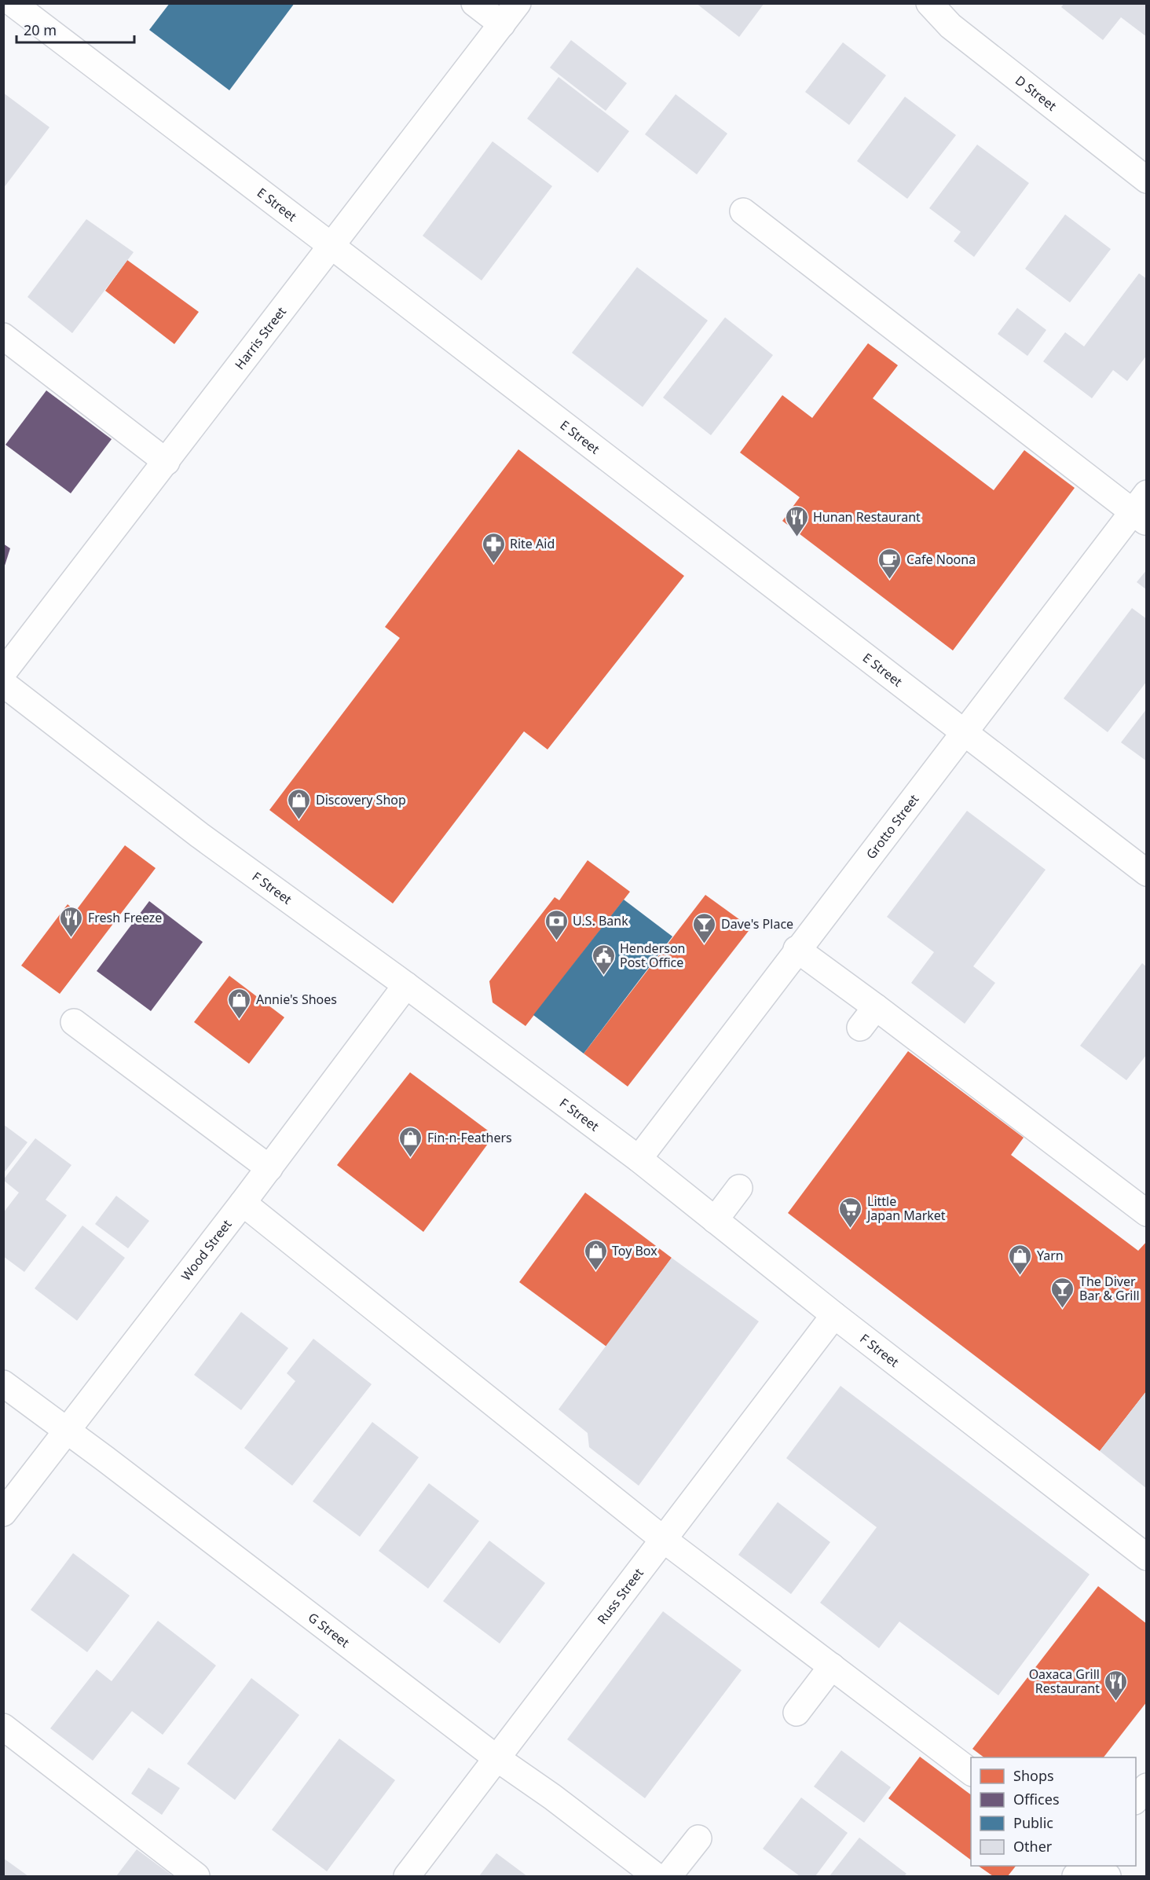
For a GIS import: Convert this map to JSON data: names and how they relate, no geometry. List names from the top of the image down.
{
  "streets": {
    "street": [
      "D Street",
      "E Street",
      "Harris Street",
      "Grotto Street",
      "F Street",
      "Wood Street",
      "Russ Street",
      "G Street"
    ]
  },
  "crossings": [
    ["E Street", "Harris Street"],
    ["E Street", "Grotto Street"],
    ["Grotto Street", "F Street"],
    ["F Street", "Wood Street"],
    ["F Street", "Russ Street"],
    ["Wood Street", "G Street"],
    ["Russ Street", "G Street"]
  ],
  "places": {
    "restaurant": ["Hunan Restaurant", "Fresh Freeze", "Oaxaca Grill Restaurant"],
    "pharmacy": ["Rite Aid"],
    "cafe": ["Cafe Noona"],
    "shop": [
      "Discovery Shop",
      "Annie's Shoes",
      "Fin-n-Feathers",
      "Toy Box",
      "Yarn"
    ],
    "bank": ["U.S. Bank"],
    "bar": ["Dave's Place", "The Diver Bar & Grill"],
    "public building": ["Henderson Post Office"],
    "supermarket": ["Little Japan Market"]
  },
  "legend": [
    "Shops",
    "Offices",
    "Public",
    "Other"
  ],
  "scale_bar": "20 m"
}
